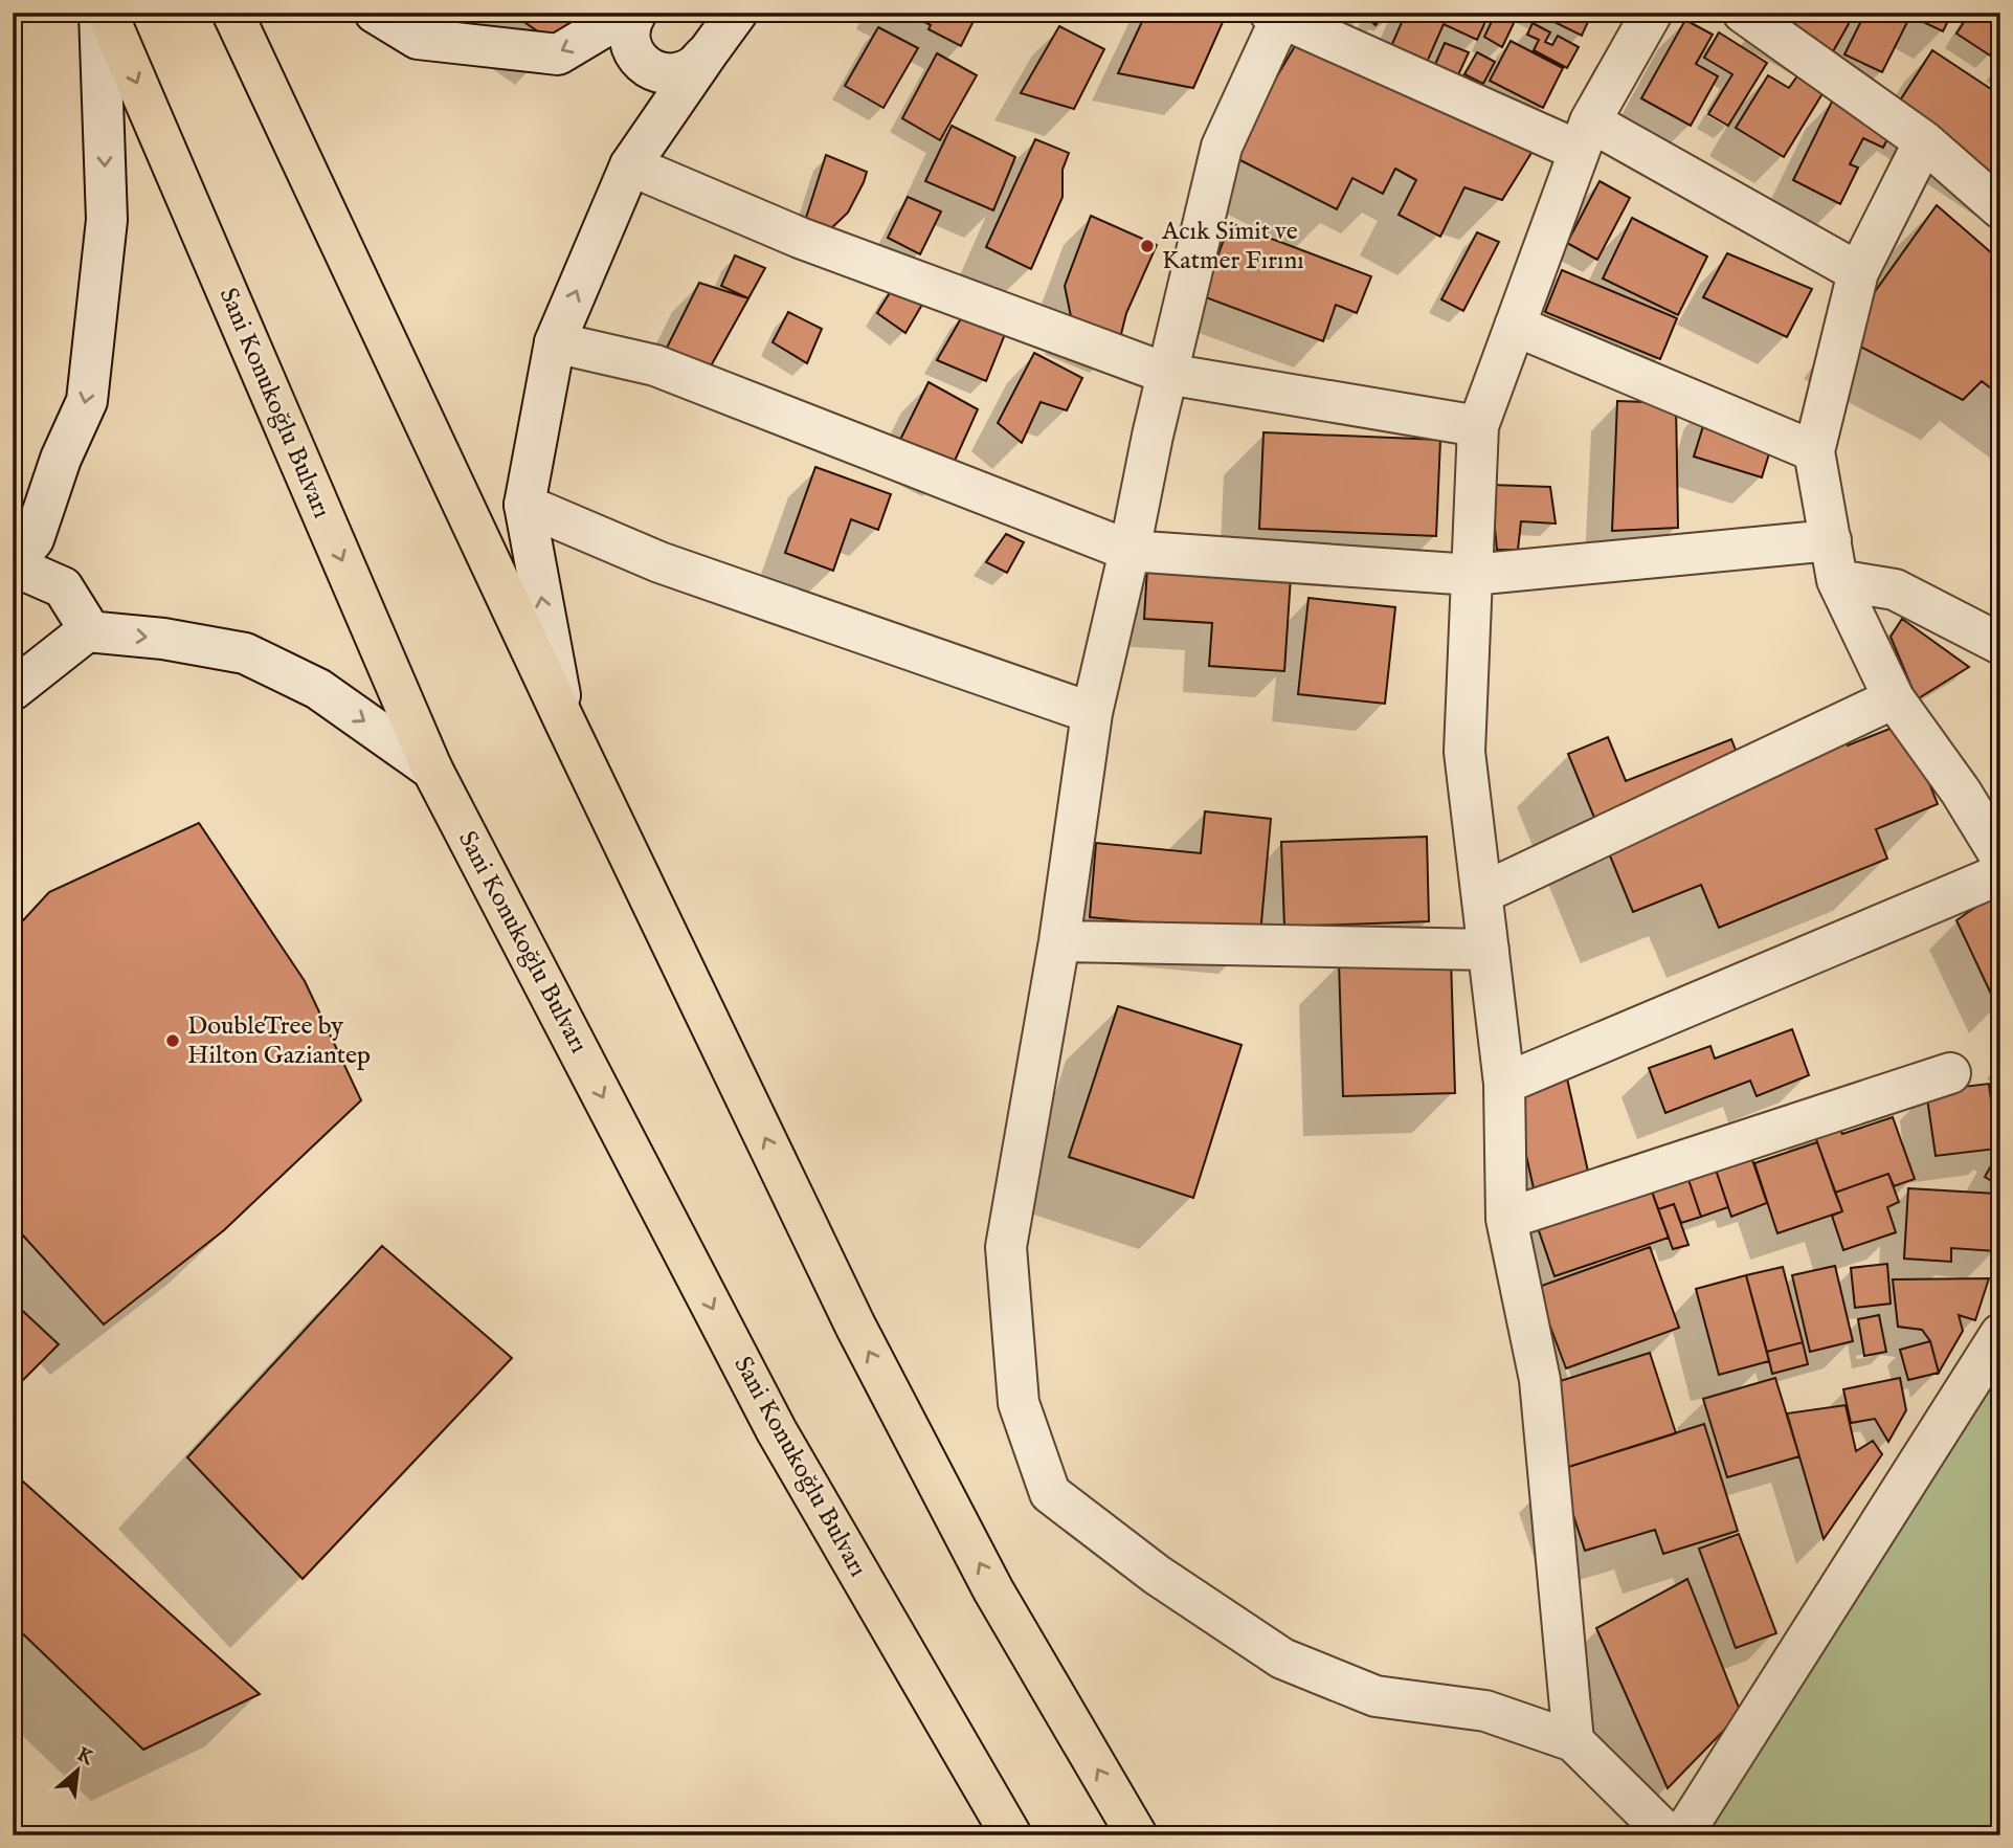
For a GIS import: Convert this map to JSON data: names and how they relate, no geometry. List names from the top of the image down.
{
  "streets": {
    "highway": ["Sani Konukoğlu Bulvarı"]
  },
  "places": ["Acık Simit ve Katmer Fırını", "DoubleTree by Hilton Gaziantep"],
  "north": "top right"
}
